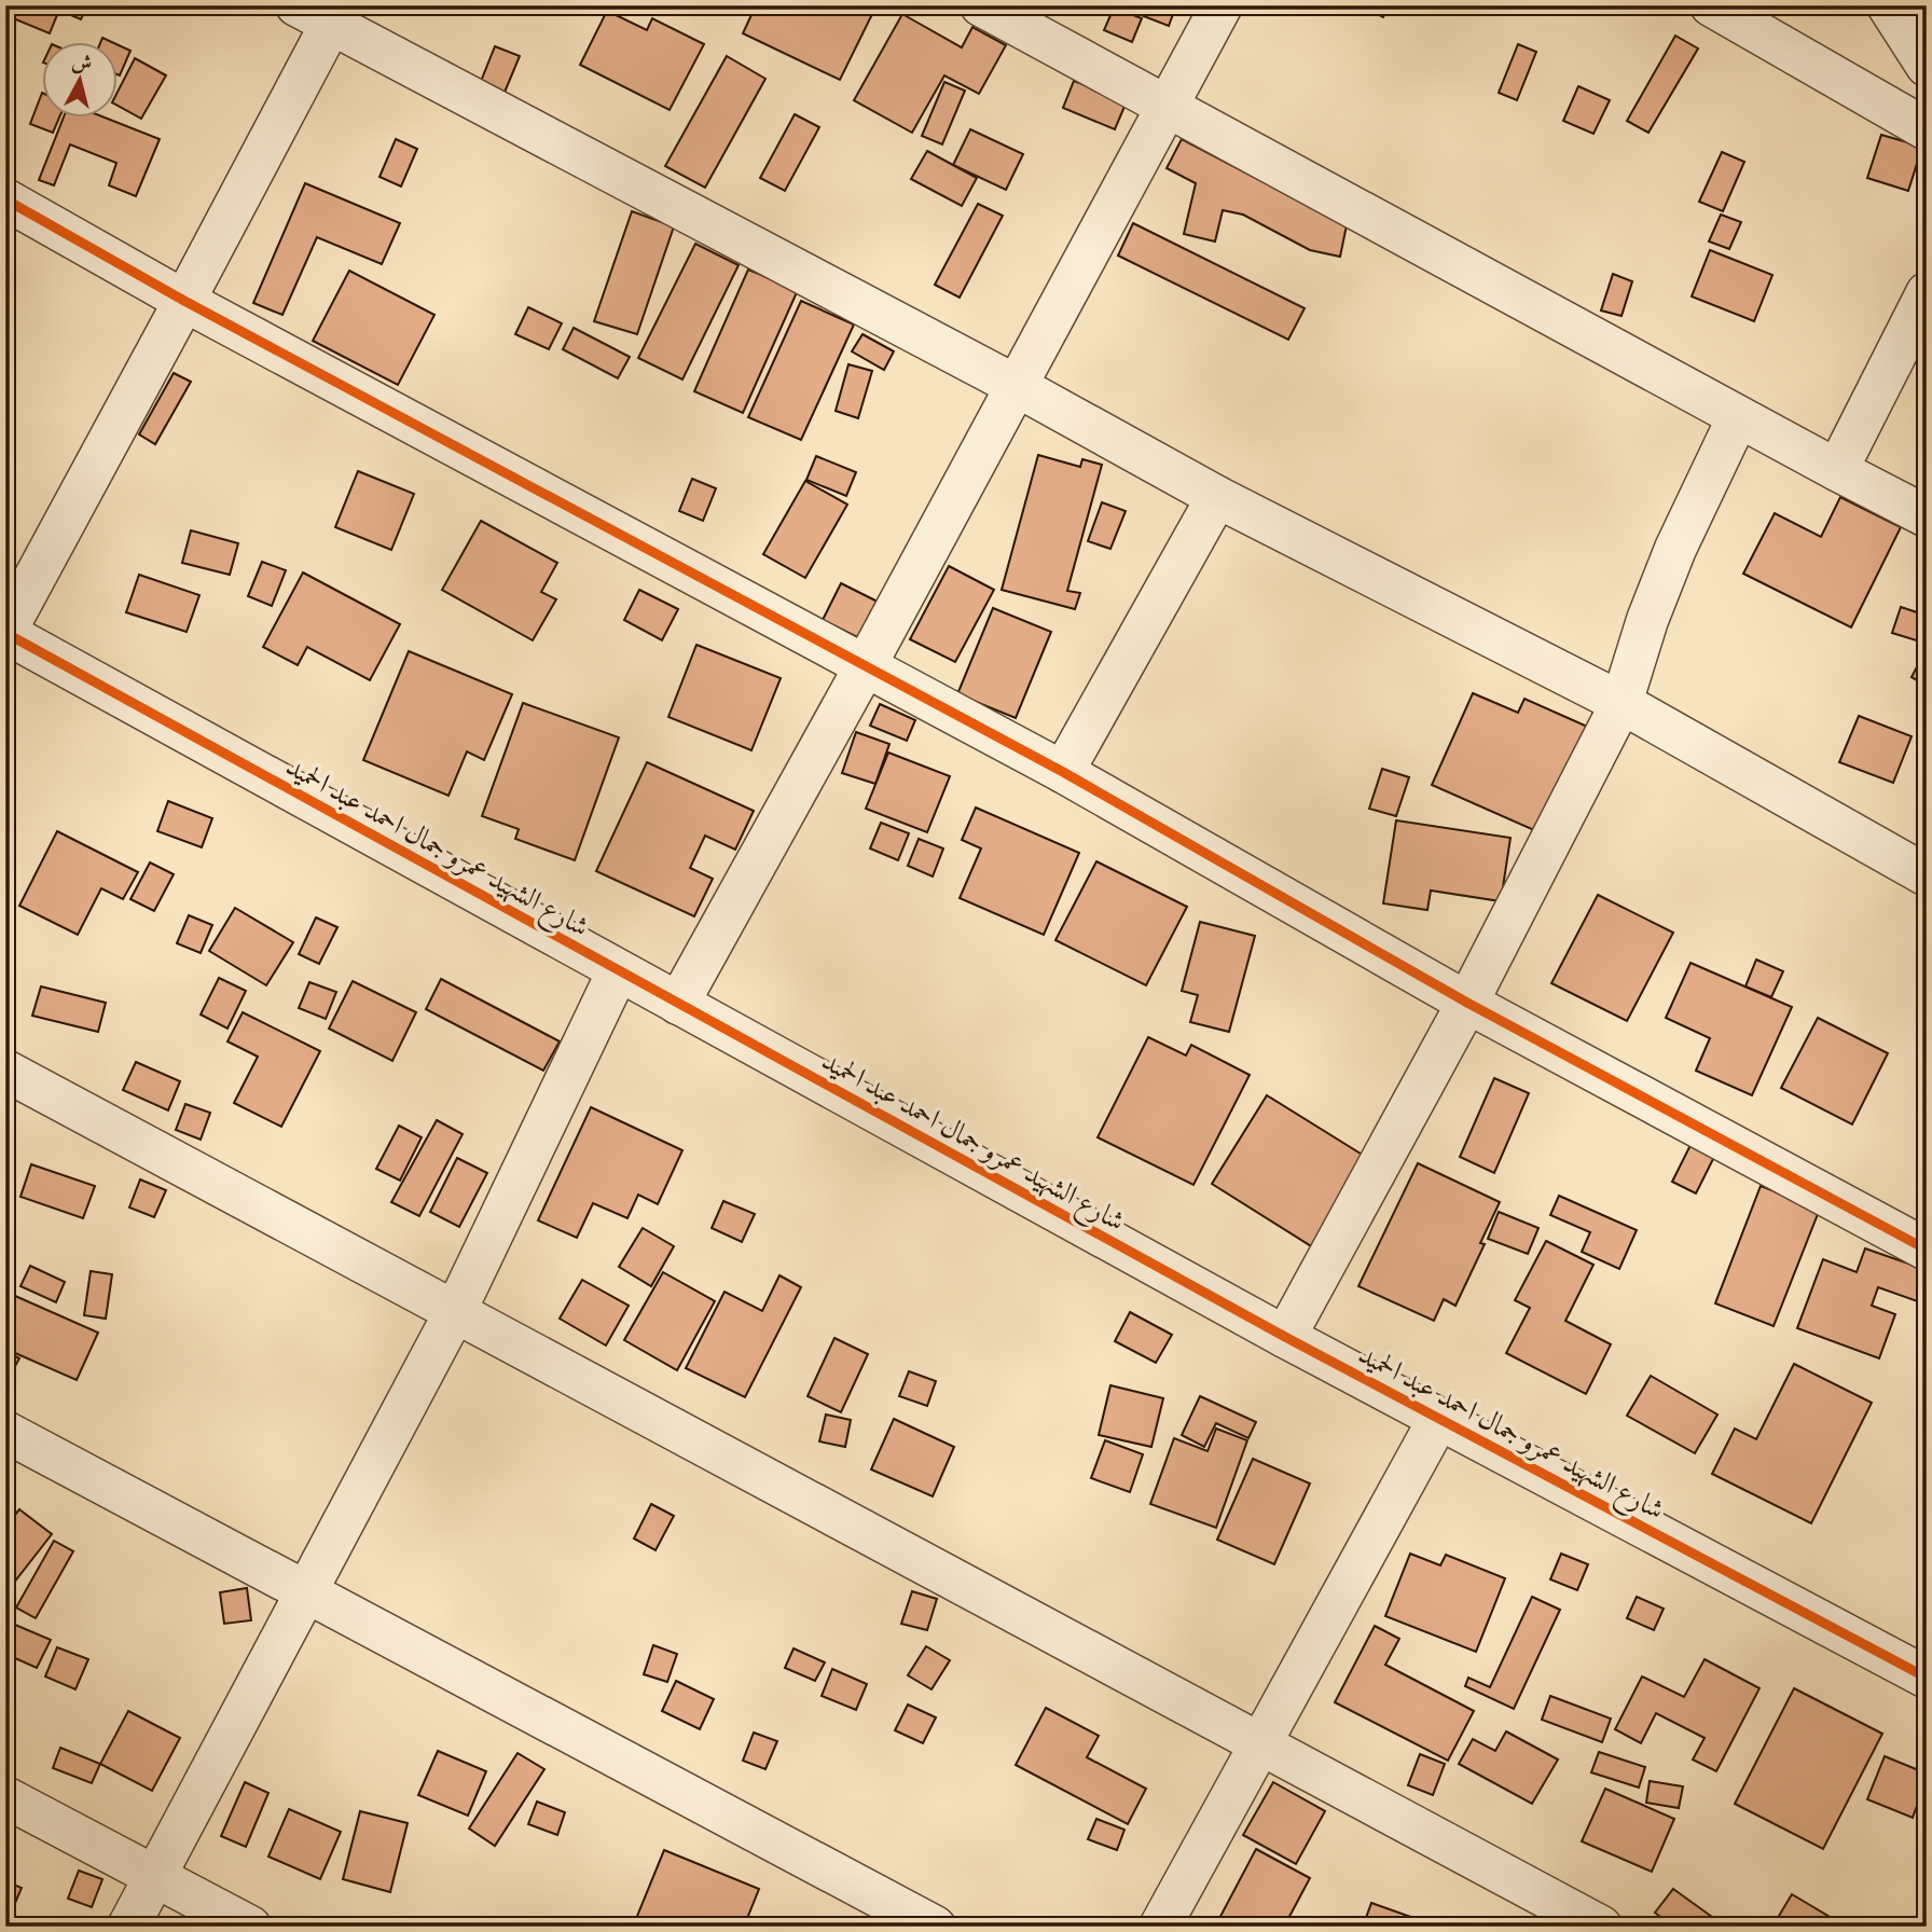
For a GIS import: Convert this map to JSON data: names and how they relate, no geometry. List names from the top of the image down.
{
  "streets": {
    "street": ["شارع الشهيد عمرو جمال احمد عبد الحميد"]
  },
  "north": "top"
}
